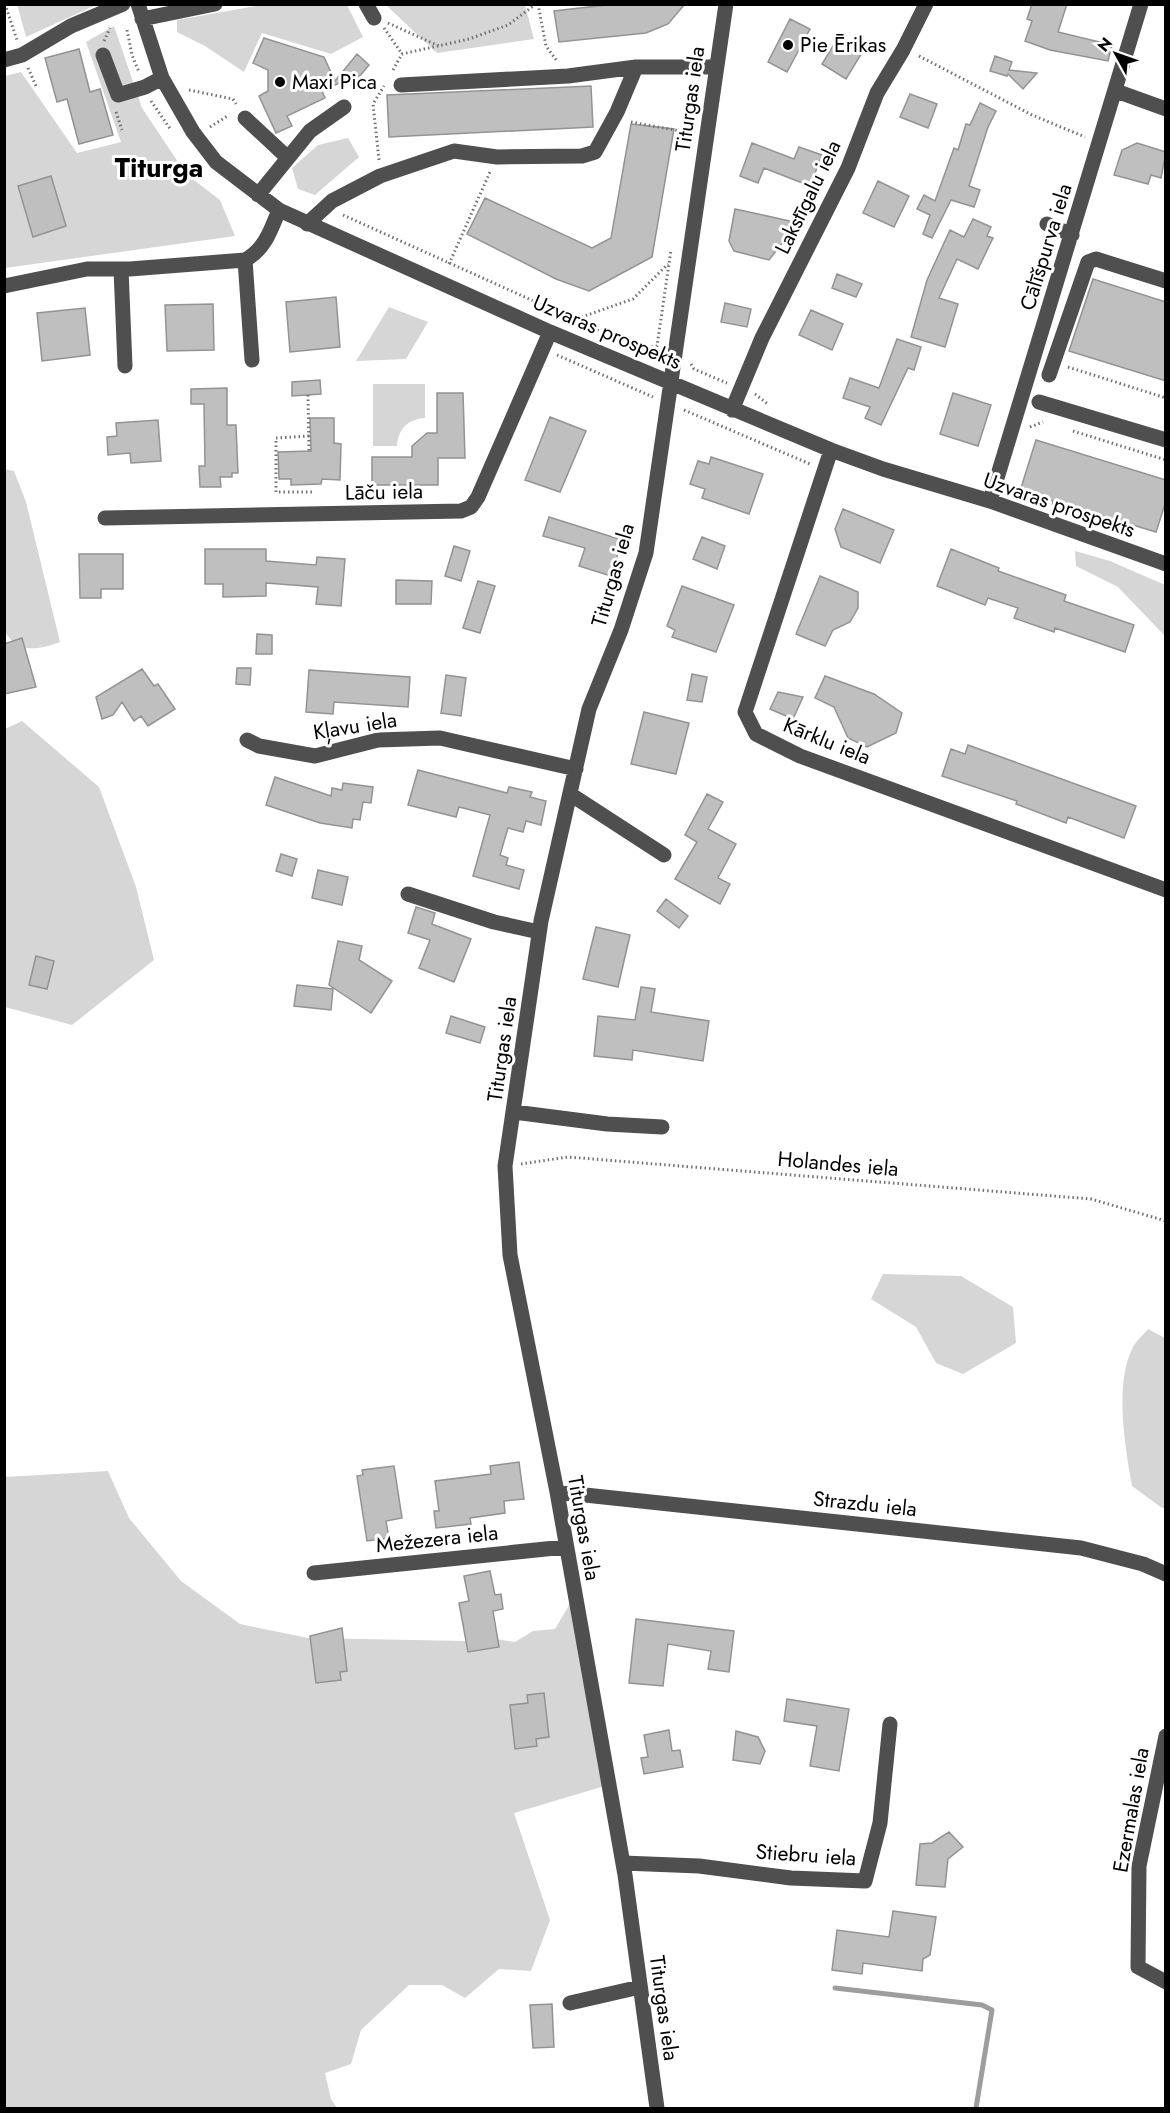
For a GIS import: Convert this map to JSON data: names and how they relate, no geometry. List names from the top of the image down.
{
  "streets": {
    "street": [
      "Titurgas iela",
      "Lakstīgalu iela",
      "Cālīšpurva iela",
      "Uzvaras prospekts",
      "Lāču iela",
      "Kļavu iela",
      "Kārklu iela",
      "Strazdu iela",
      "Mežezera iela",
      "Ezermalas iela",
      "Stiebru iela"
    ],
    "path": ["Holandes iela"]
  },
  "crossings": [
    ["Titurgas iela", "Uzvaras prospekts"],
    ["Titurgas iela", "Kļavu iela"],
    ["Titurgas iela", "Holandes iela"],
    ["Titurgas iela", "Strazdu iela"],
    ["Titurgas iela", "Mežezera iela"],
    ["Titurgas iela", "Stiebru iela"],
    ["Lakstīgalu iela", "Uzvaras prospekts"],
    ["Cālīšpurva iela", "Uzvaras prospekts"],
    ["Uzvaras prospekts", "Lāču iela"],
    ["Uzvaras prospekts", "Kārklu iela"]
  ],
  "districts": ["Titurga"],
  "places": ["Pie Ērikas", "Maxi Pica"],
  "north": "top left"
}
